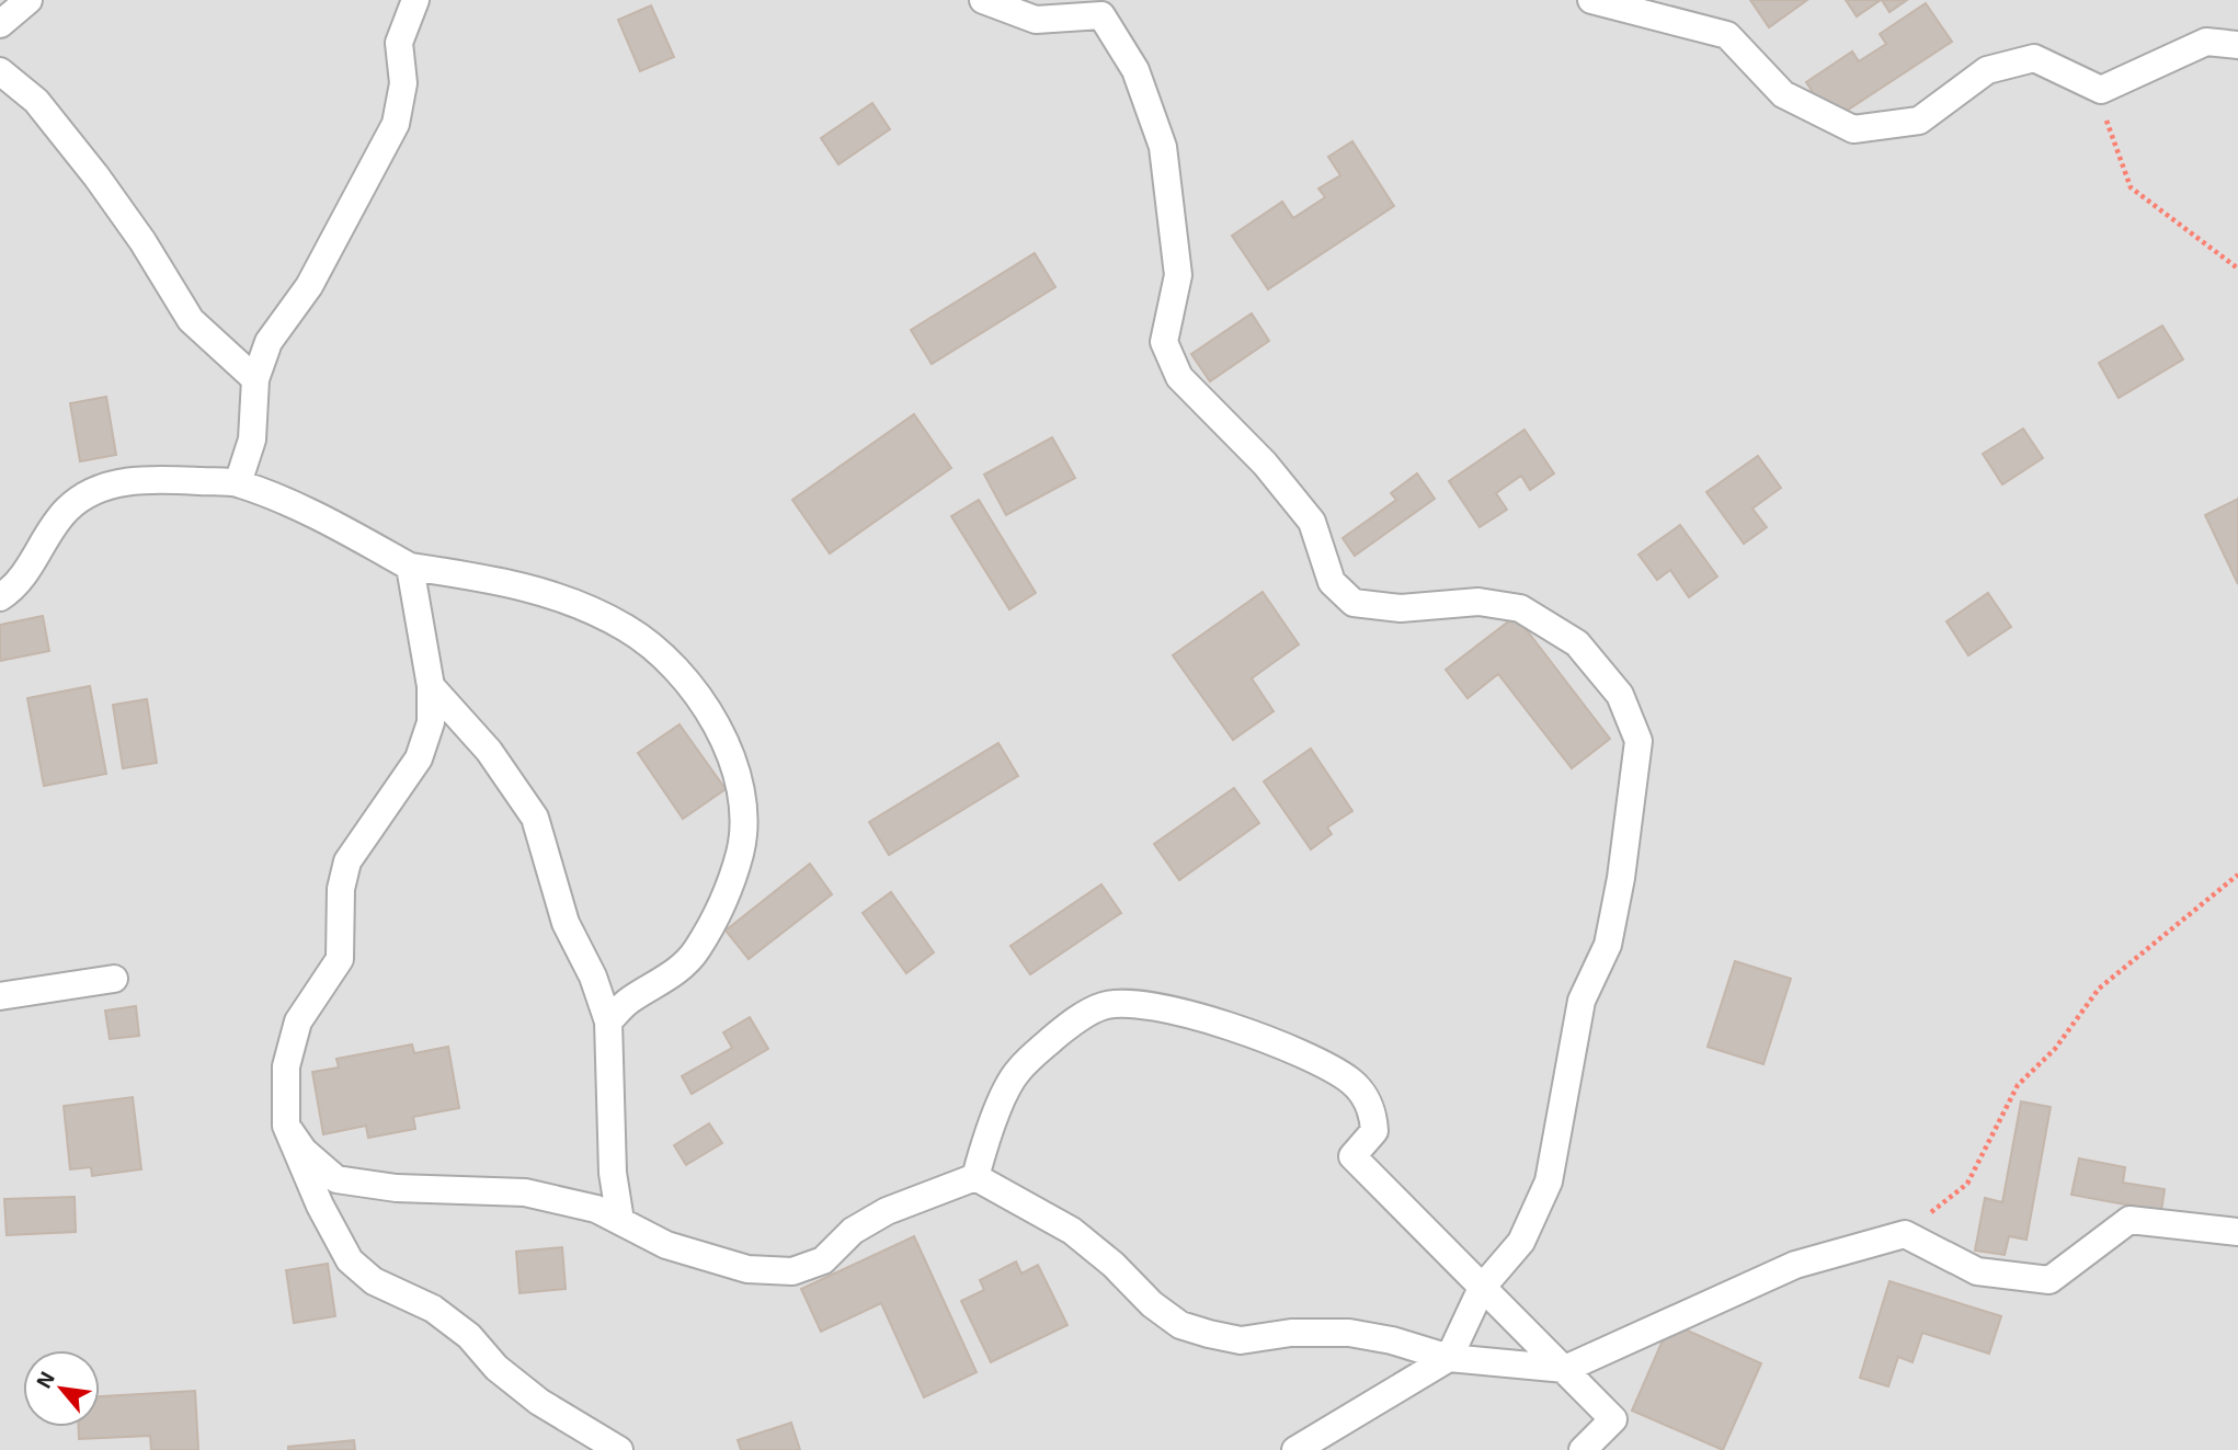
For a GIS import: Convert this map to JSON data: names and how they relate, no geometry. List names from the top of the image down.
{
  "north": "top left"
}
